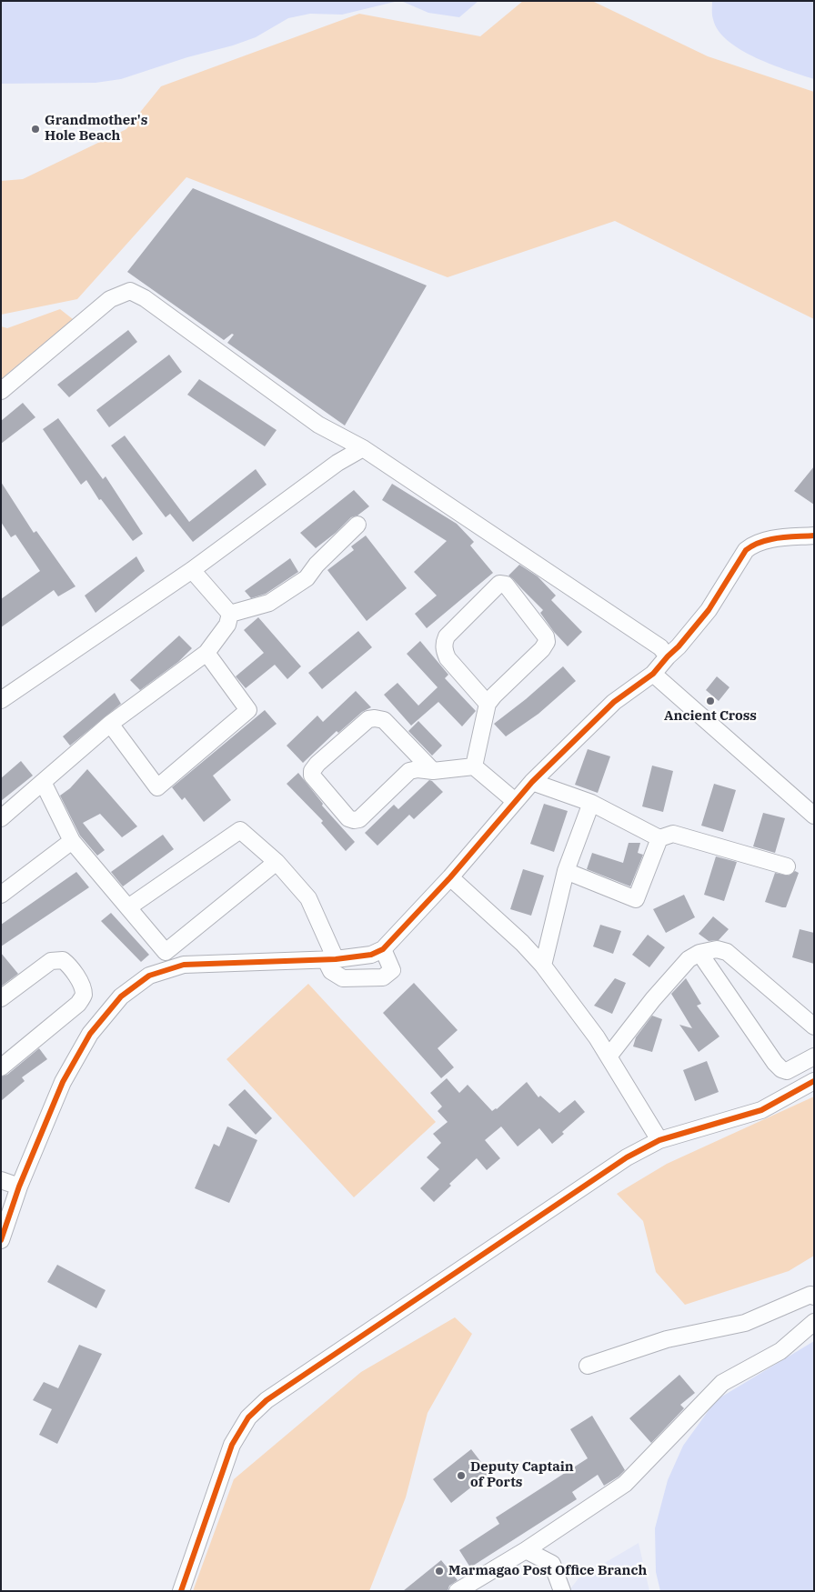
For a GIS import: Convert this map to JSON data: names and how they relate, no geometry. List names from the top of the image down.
{
  "places": [
    "Grandmother's Hole Beach",
    "Ancient Cross",
    "Deputy Captain of Ports",
    "Marmagao Post Office Branch"
  ]
}
